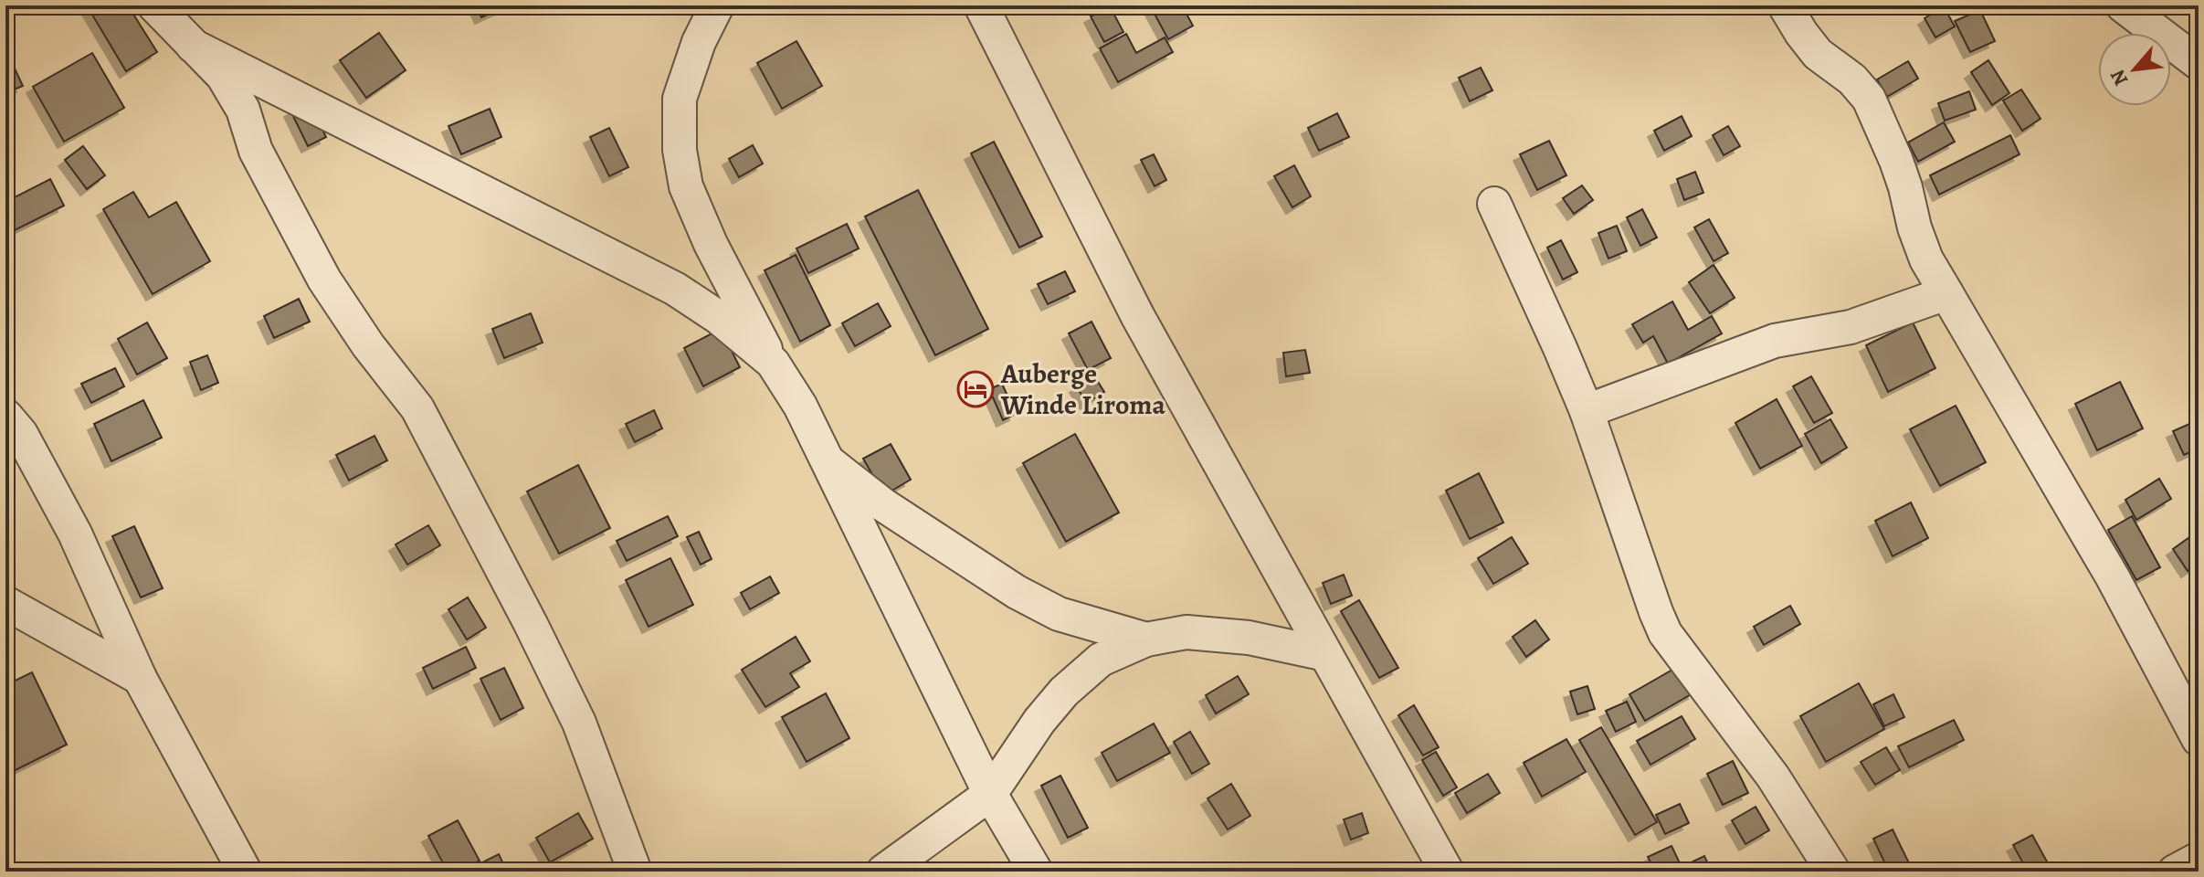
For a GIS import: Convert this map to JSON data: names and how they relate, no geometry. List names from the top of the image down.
{
  "places": {
    "hotel": ["Auberge Winde Liroma"]
  },
  "north": "bottom left"
}
